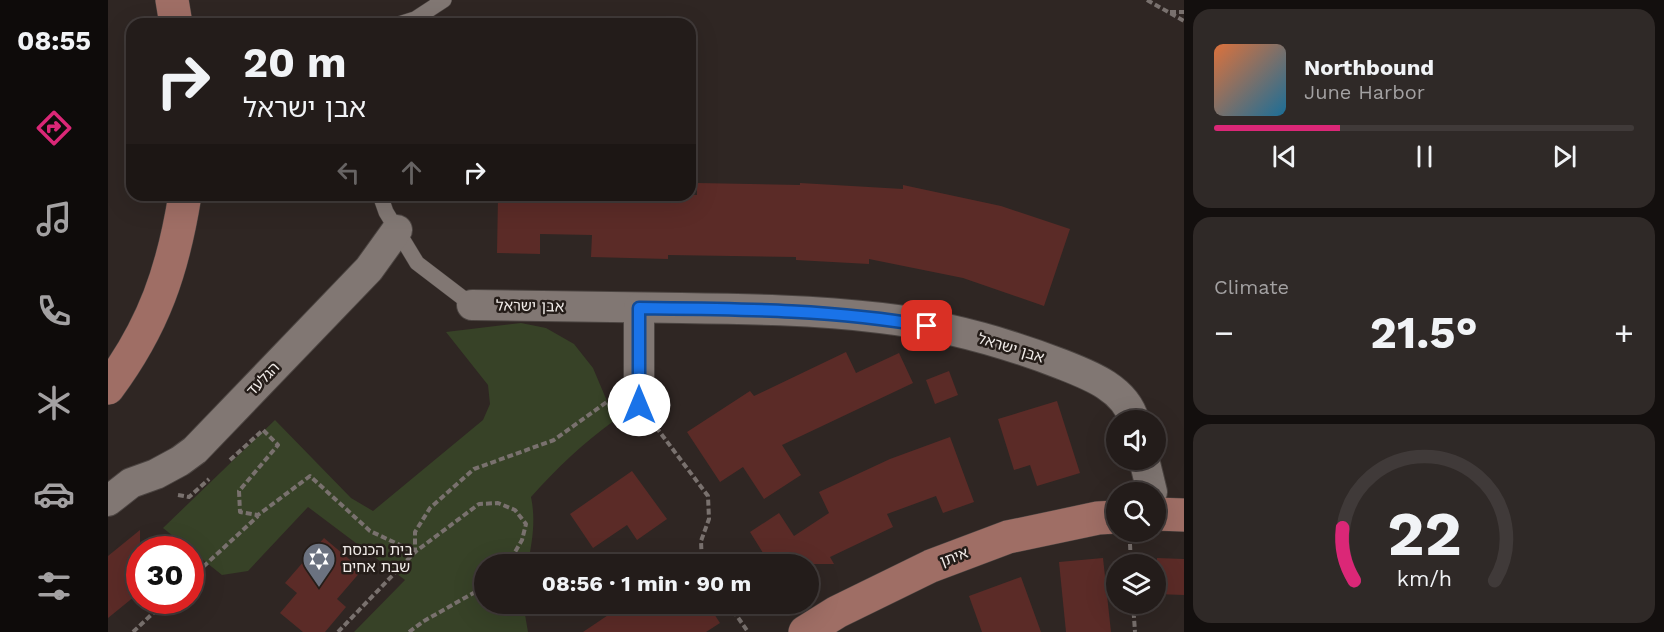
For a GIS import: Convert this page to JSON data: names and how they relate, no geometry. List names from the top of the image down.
{
  "streets": {
    "street": ["אבן ישראל", "הגלעד", "איתן"]
  },
  "places": {
    "synagogue": ["בית הכנסת שבת אחים"]
  },
  "page": {
    "tabs": "08:55",
    "turn": ["20 m", "אבן ישראל"],
    "song": ["Northbound", "June Harbor"],
    "tile": "Climate",
    "heat": ["−", "21.5°", "+"],
    "limit": "30",
    "trip": "08:56 · 1 min · 90 m",
    "gauge": ["22", "km/h"]
  }
}
